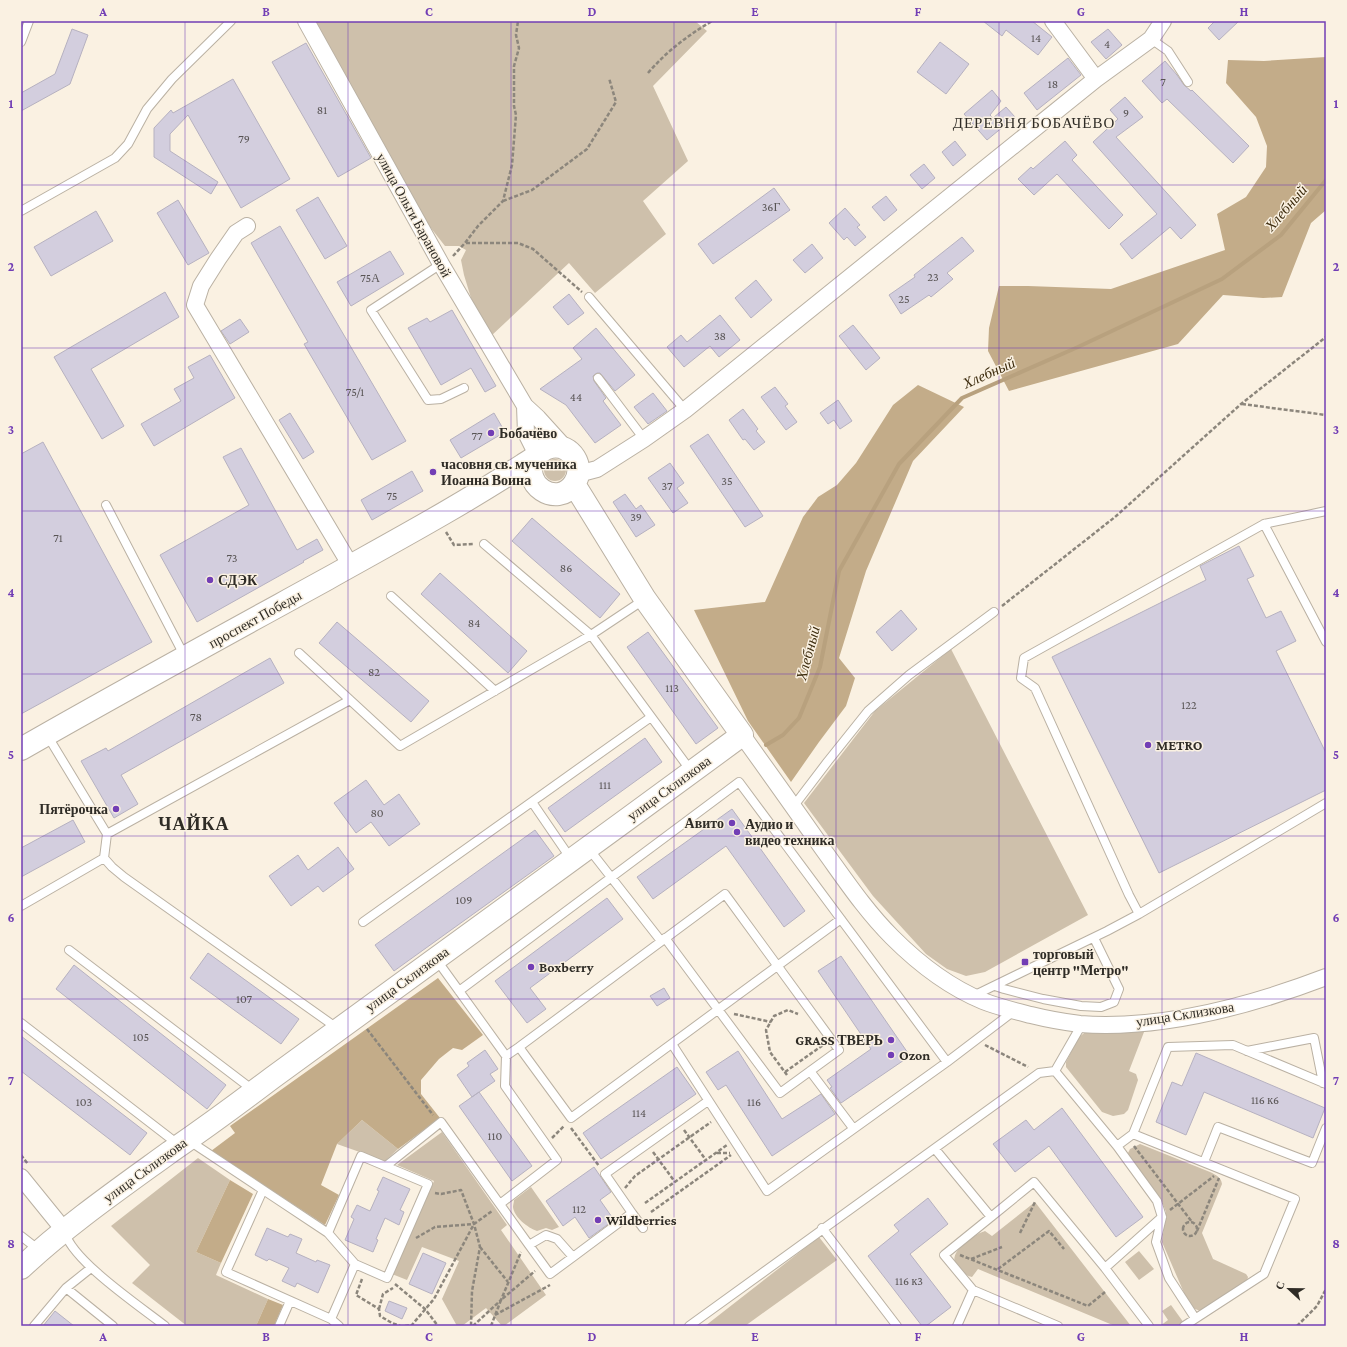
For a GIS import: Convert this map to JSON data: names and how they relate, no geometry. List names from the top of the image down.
{
  "streets": {
    "street": ["улица Ольги Барановой", "проспект Победы", "улица Склизкова"]
  },
  "crossings": [
    ["улица Ольги Барановой", "проспект Победы"]
  ],
  "districts": ["ДЕРЕВНЯ БОБАЧЁВО", "ЧАЙКА"],
  "water": ["Хлебный"],
  "places": {
    "other": [
      "Бобачёво",
      "часовня св. мученика Иоанна Воина",
      "СДЭК",
      "METRO",
      "Пятёрочка",
      "Авито",
      "Аудио и видео техника",
      "Boxberry",
      "GRASS ТВЕРЬ",
      "Ozon",
      "Wildberries"
    ],
    "transit": ["торговый центр \"Метро\""]
  },
  "house_numbers": [
    "14",
    "4",
    "7",
    "18",
    "81",
    "9",
    "79",
    "36Г",
    "23",
    "75А",
    "25",
    "38",
    "75/1",
    "44",
    "77",
    "35",
    "37",
    "75",
    "39",
    "71",
    "73",
    "86",
    "84",
    "82",
    "113",
    "122",
    "78",
    "111",
    "80",
    "109",
    "107",
    "105",
    "116 к6",
    "103",
    "116",
    "114",
    "110",
    "112",
    "116 к3"
  ],
  "north": "left",
  "grid": {
    "columns": [
      "A",
      "B",
      "C",
      "D",
      "E",
      "F",
      "G",
      "H"
    ],
    "rows": [
      "1",
      "2",
      "3",
      "4",
      "5",
      "6",
      "7",
      "8"
    ]
  }
}
